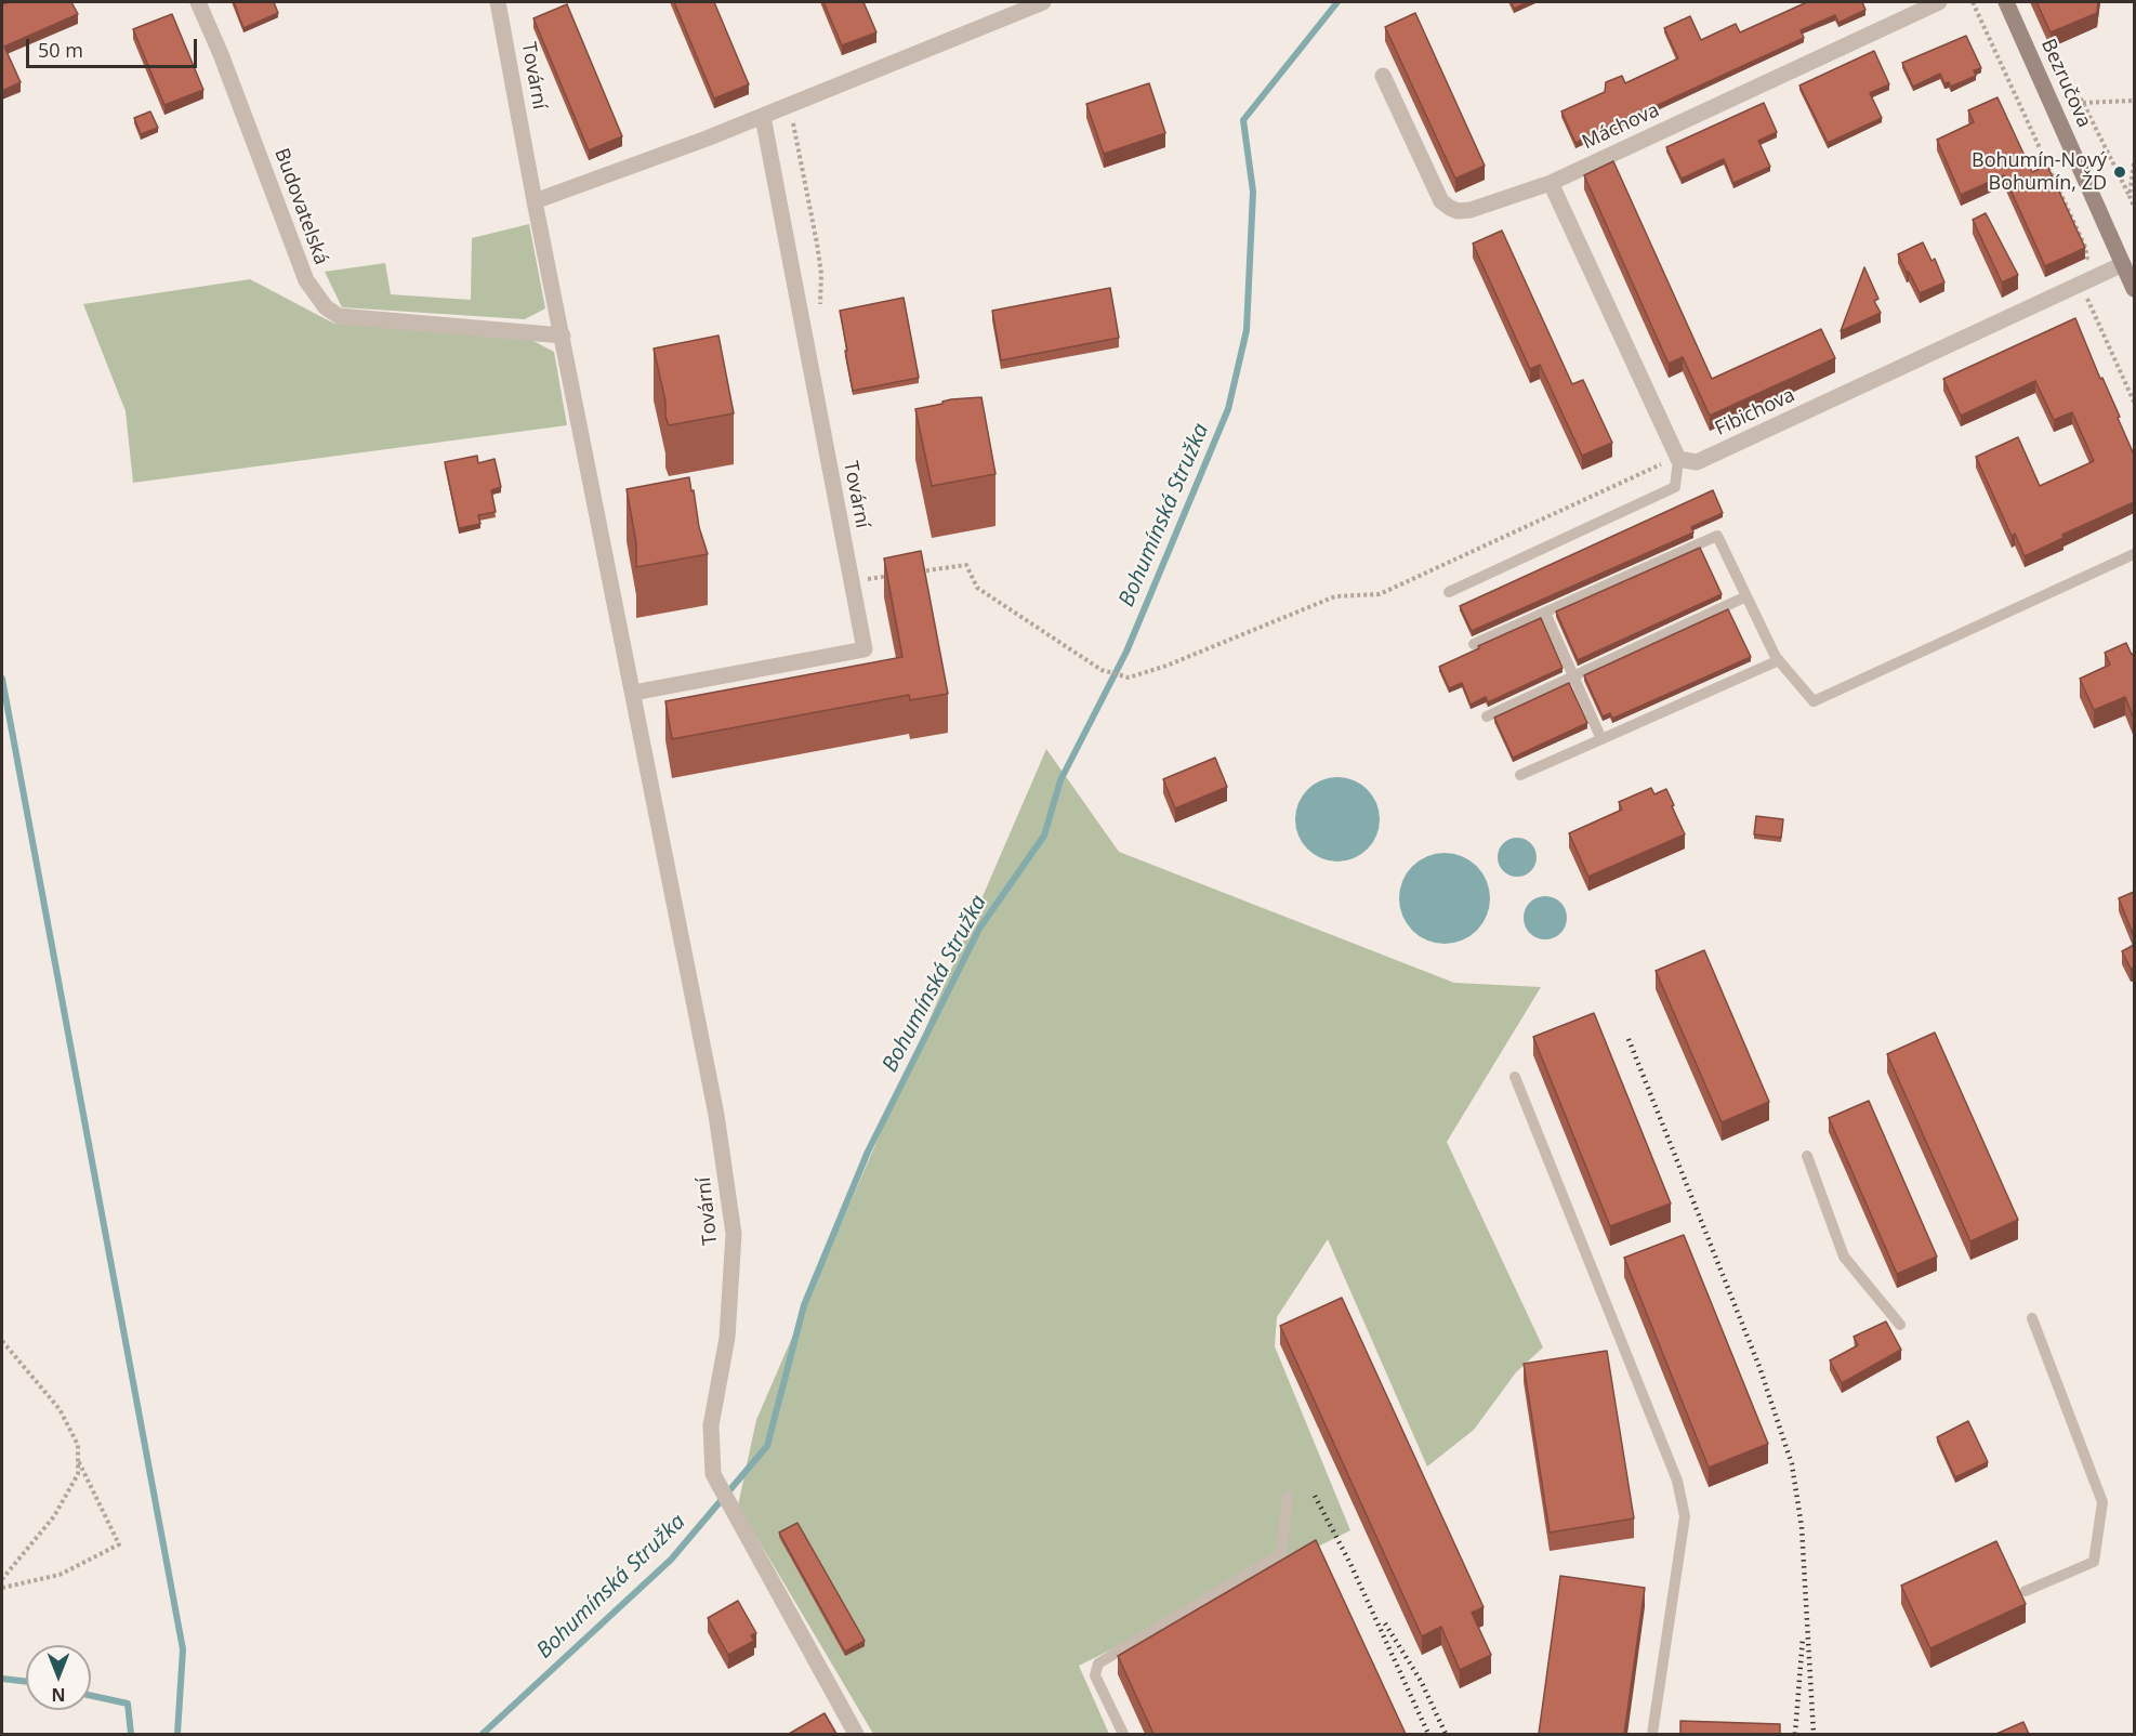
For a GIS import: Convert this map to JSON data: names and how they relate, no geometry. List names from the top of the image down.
{
  "streets": {
    "main road": ["Bezručova"],
    "street": [
      "Tovární",
      "Máchova",
      "Budovatelská",
      "Fibichova"
    ]
  },
  "crossings": [
    ["Tovární", "Budovatelská"],
    ["Bezručova", "Fibichova"]
  ],
  "water": ["Bohumínská Stružka"],
  "places": ["Bohumín-Nový Bohumín, ŽD"],
  "scale_bar": "50 m",
  "north": "bottom"
}
